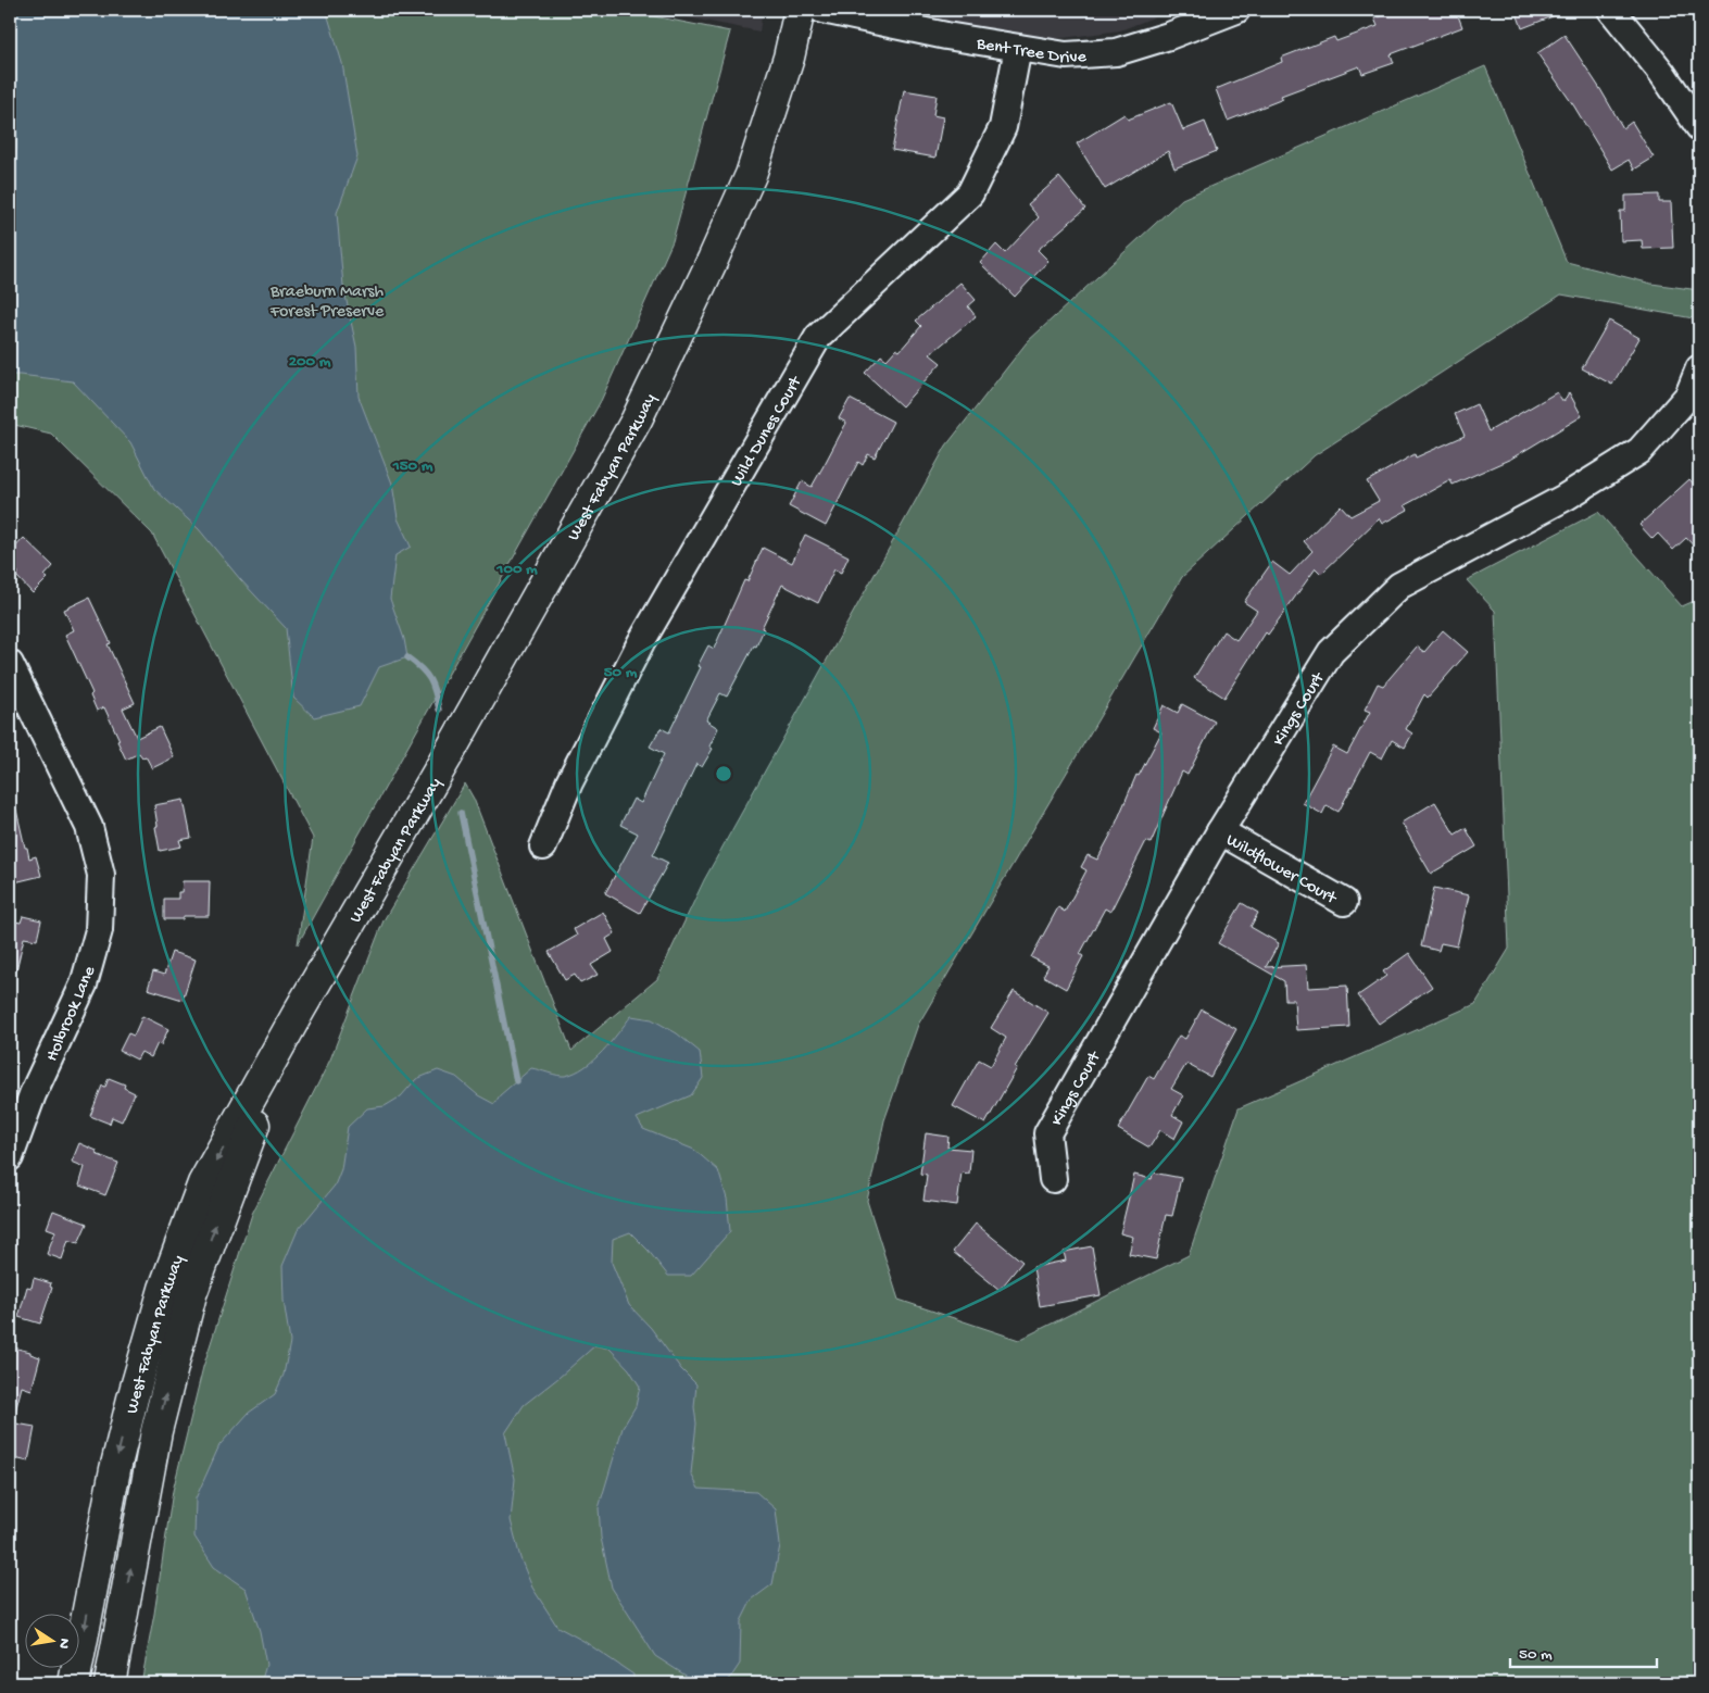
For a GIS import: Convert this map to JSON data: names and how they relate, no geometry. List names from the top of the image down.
{
  "streets": {
    "main road": ["West Fabyan Parkway"],
    "street": [
      "Bent Tree Drive",
      "Wild Dunes Court",
      "Kings Court",
      "Wildflower Court",
      "Holbrook Lane"
    ]
  },
  "crossings": [
    ["Bent Tree Drive", "Wild Dunes Court"],
    ["Kings Court", "Wildflower Court"]
  ],
  "parks": ["Braeburn Marsh Forest Preserve"],
  "scale_bar": "50 m",
  "north": "right",
  "rings": [
    "200 m",
    "150 m",
    "100 m",
    "50 m"
  ]
}
